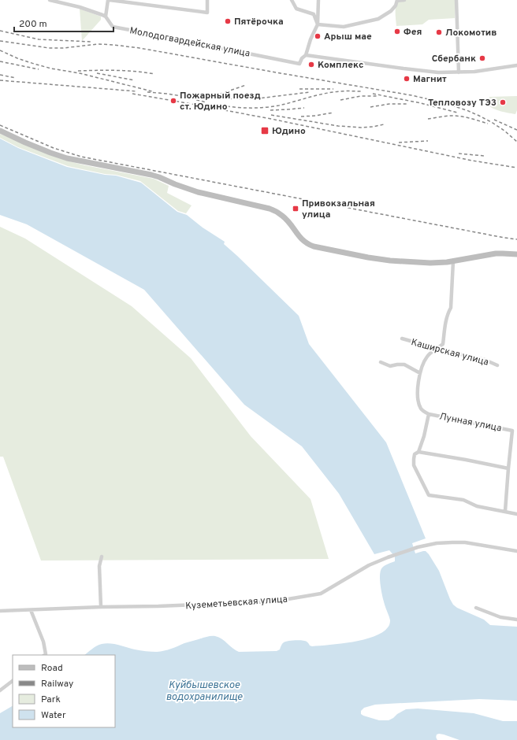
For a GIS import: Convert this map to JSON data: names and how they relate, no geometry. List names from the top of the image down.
{
  "streets": {
    "street": [
      "Молодогвардейская улица",
      "Каширская улица",
      "Лунная улица",
      "Куземетьевская улица"
    ]
  },
  "water": ["Куйбышевское водохранилище"],
  "places": {
    "other": [
      "Пятёрочка",
      "Фея",
      "Локомотив",
      "Арыш мае",
      "Сбербанк",
      "Комплекс",
      "Магнит",
      "Пожарный поезд ст. Юдино",
      "Тепловозу ТЭ3"
    ],
    "transit": ["Юдино", "Привокзальная улица"]
  },
  "legend": [
    "Road",
    "Railway",
    "Park",
    "Water"
  ],
  "scale_bar": "200 m"
}
